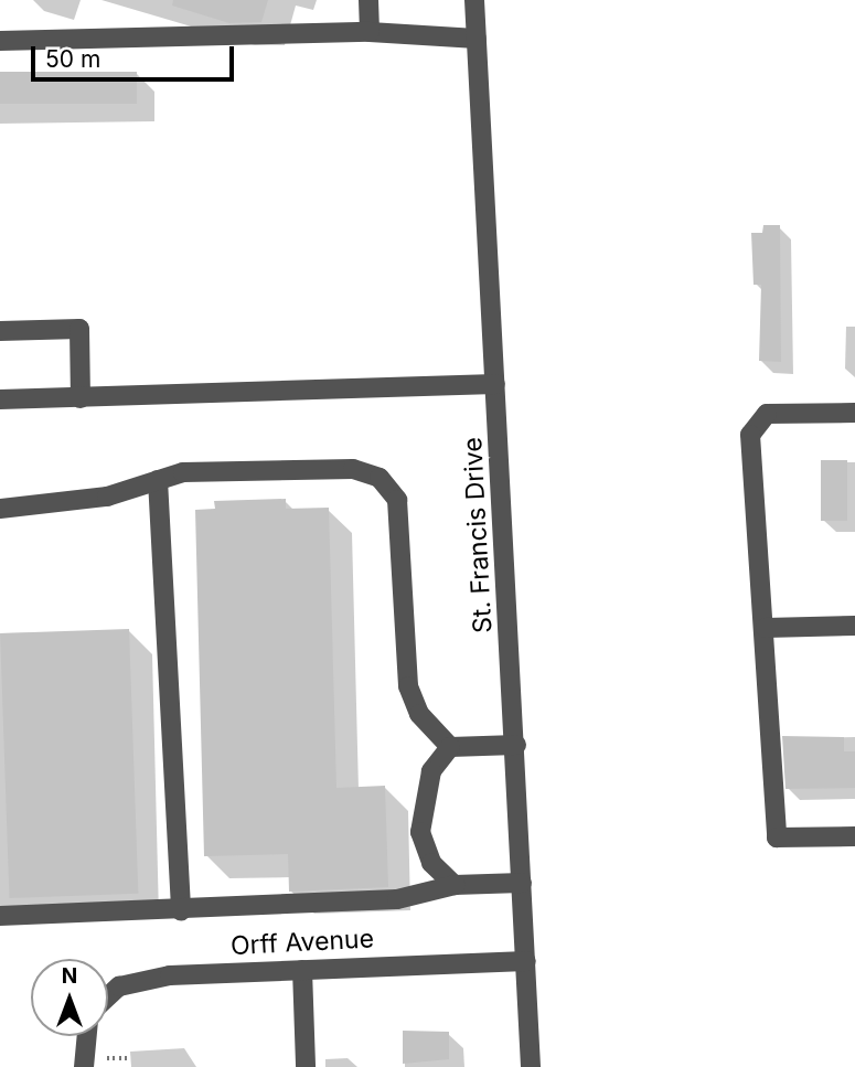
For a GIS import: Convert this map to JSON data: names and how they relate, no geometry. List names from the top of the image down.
{
  "streets": {
    "street": ["St. Francis Drive", "Orff Avenue"]
  },
  "crossings": [
    ["St. Francis Drive", "Orff Avenue"]
  ],
  "scale_bar": "50 m",
  "north": "top"
}
